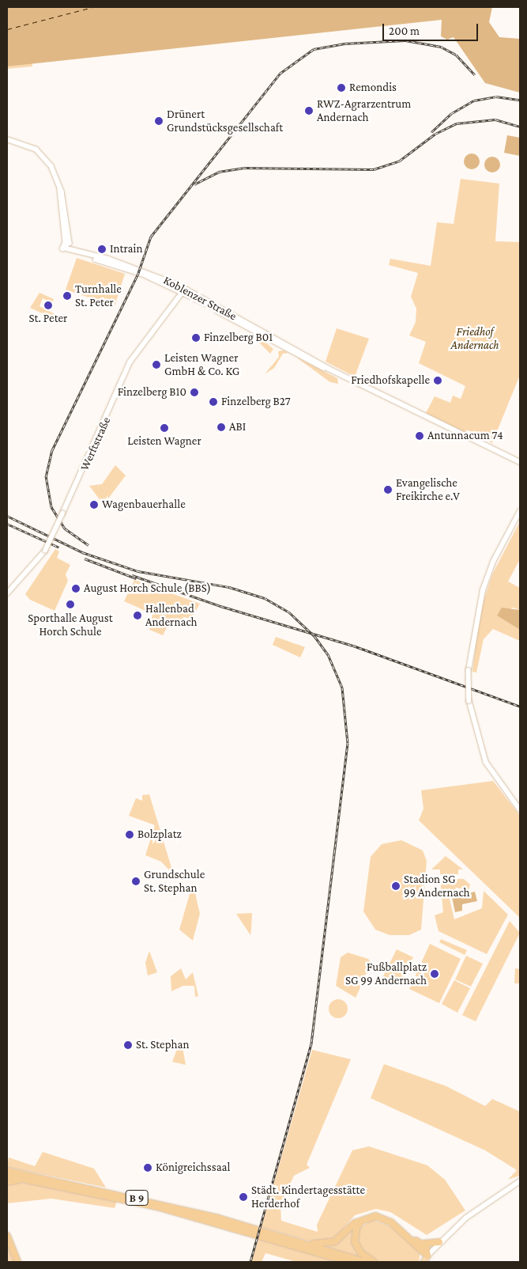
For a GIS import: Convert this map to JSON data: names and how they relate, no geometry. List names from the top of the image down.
{
  "streets": {
    "highway": ["B 9"],
    "street": ["Koblenzer Straße", "Werftstraße"]
  },
  "crossings": [
    ["Koblenzer Straße", "Werftstraße"]
  ],
  "parks": ["Friedhof Andernach"],
  "places": [
    "Remondis",
    "RWZ-Agrarzentrum Andernach",
    "Drünert Grundstücksgesellschaft",
    "Intrain",
    "Turnhalle St. Peter",
    "St. Peter",
    "Finzelberg B01",
    "Leisten Wagner GmbH & Co. KG",
    "Friedhofskapelle",
    "Finzelberg B10",
    "Finzelberg B27",
    "ABI",
    "Leisten Wagner",
    "Antunnacum 74",
    "Evangelische Freikirche e.V",
    "Wagenbauerhalle",
    "August Horch Schule (BBS)",
    "Sporthalle August Horch Schule",
    "Hallenbad Andernach",
    "Bolzplatz",
    "Grundschule St. Stephan",
    "Stadion SG 99 Andernach",
    "Fußballplatz SG 99 Andernach",
    "St. Stephan",
    "Königreichssaal",
    "Städt. Kindertagesstätte Herderhof"
  ],
  "scale_bar": "200 m"
}
